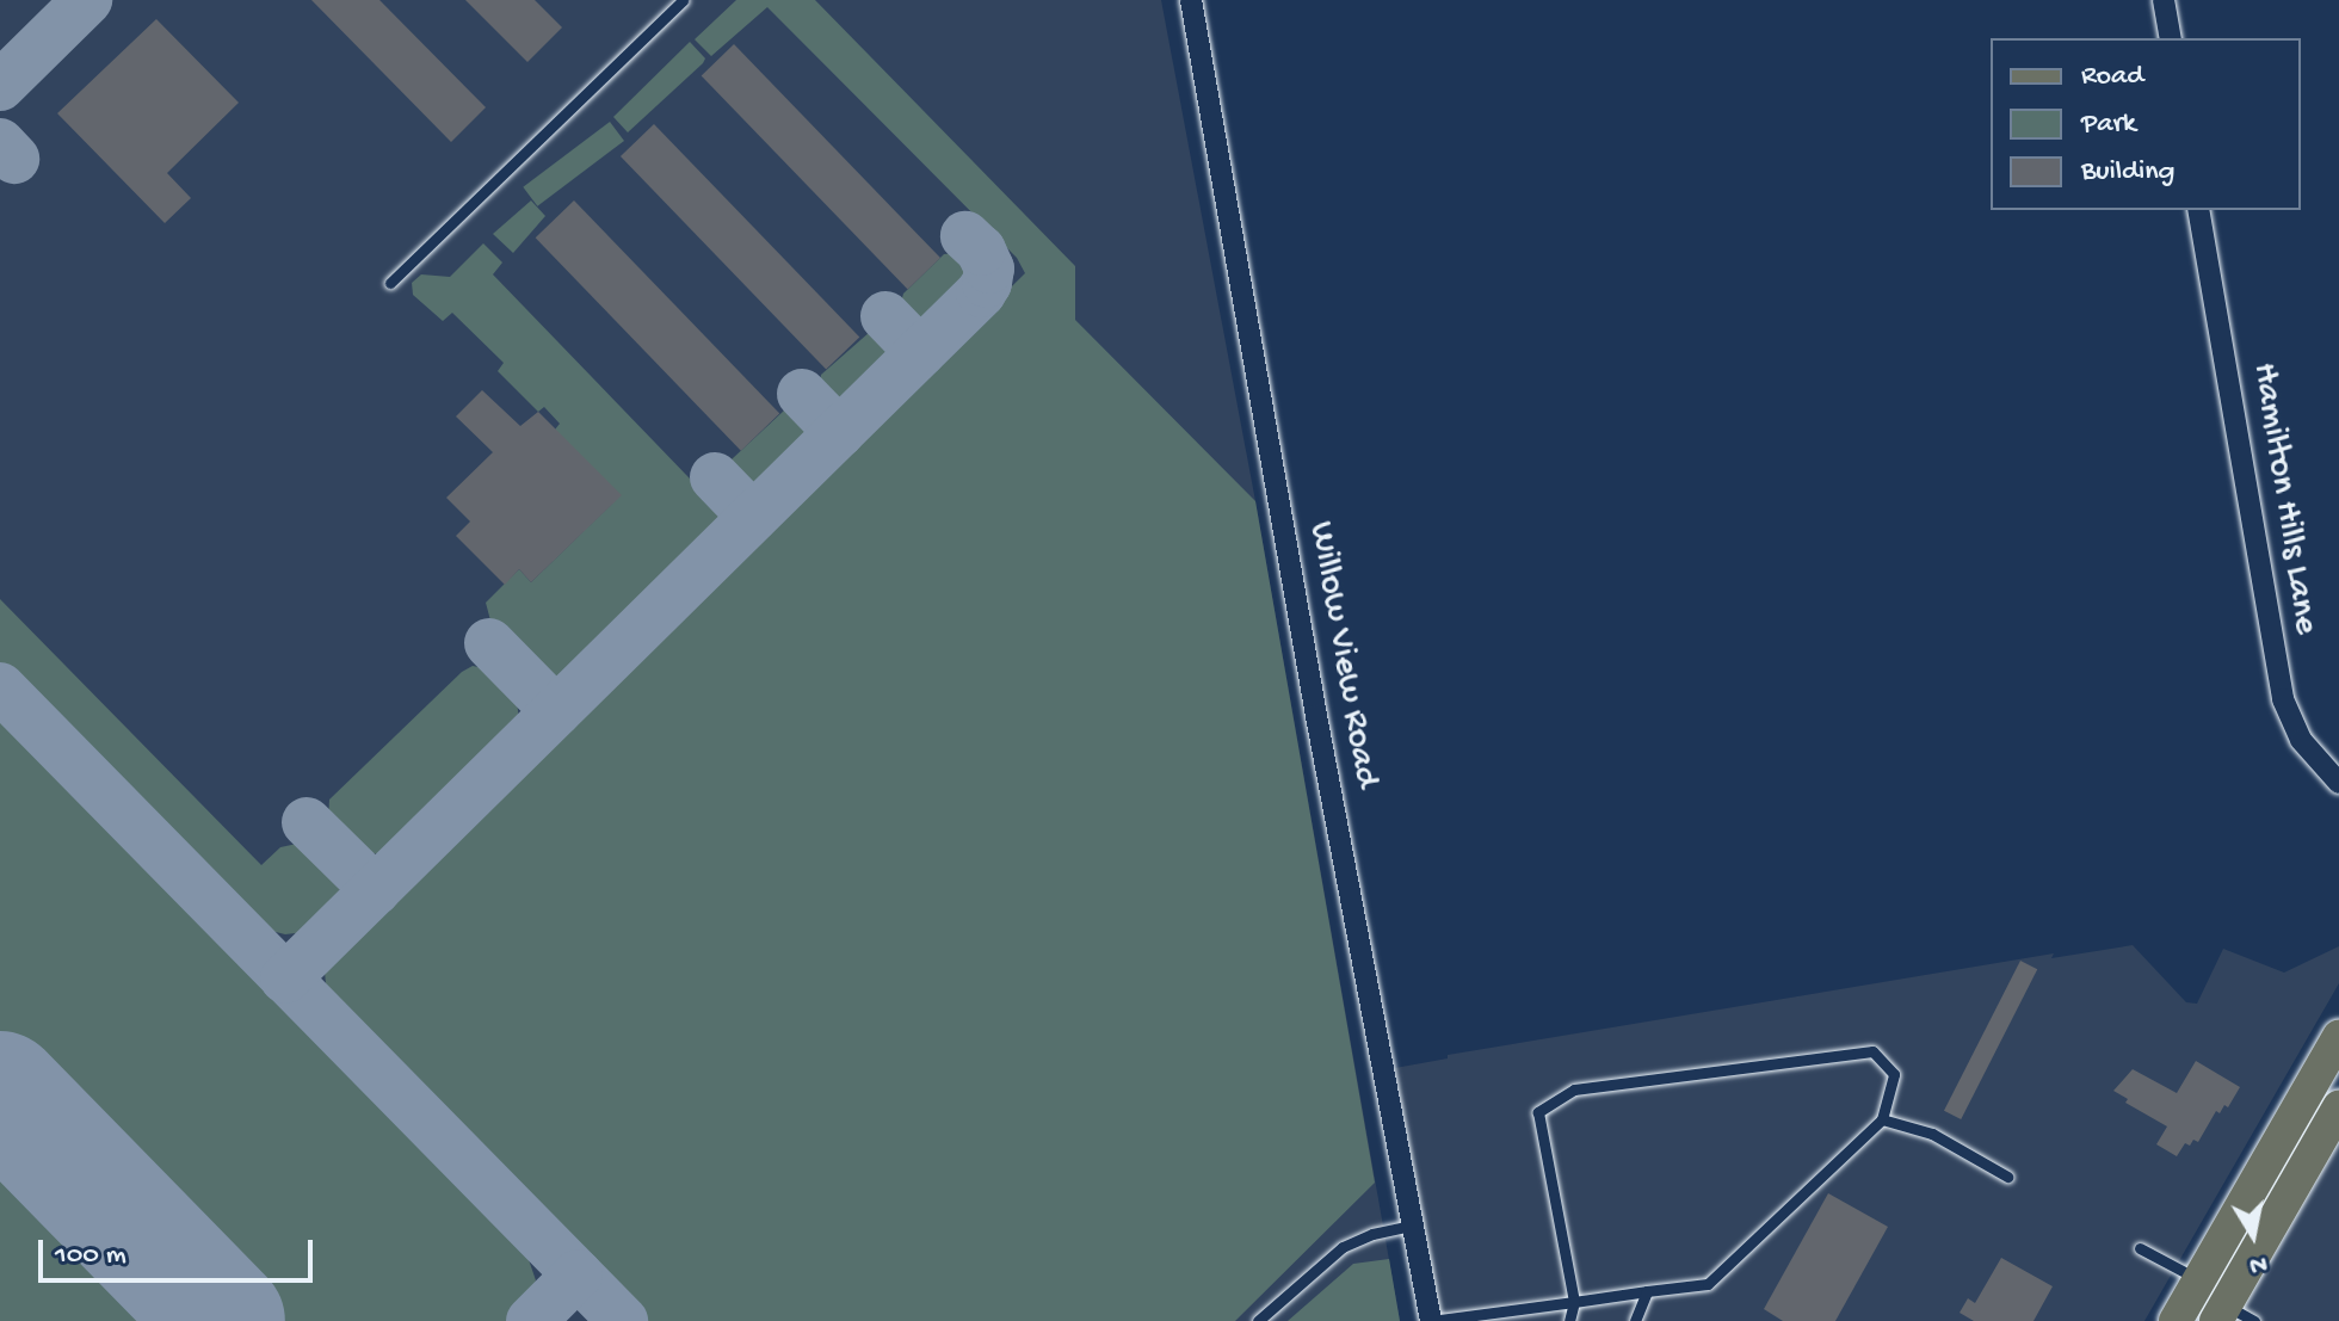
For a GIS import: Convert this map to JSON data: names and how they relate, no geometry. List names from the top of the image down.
{
  "streets": {
    "street": ["Hamilton Hills Lane", "Willow View Road"]
  },
  "legend": ["Road", "Park", "Building"],
  "scale_bar": "100 m",
  "north": "bottom"
}
